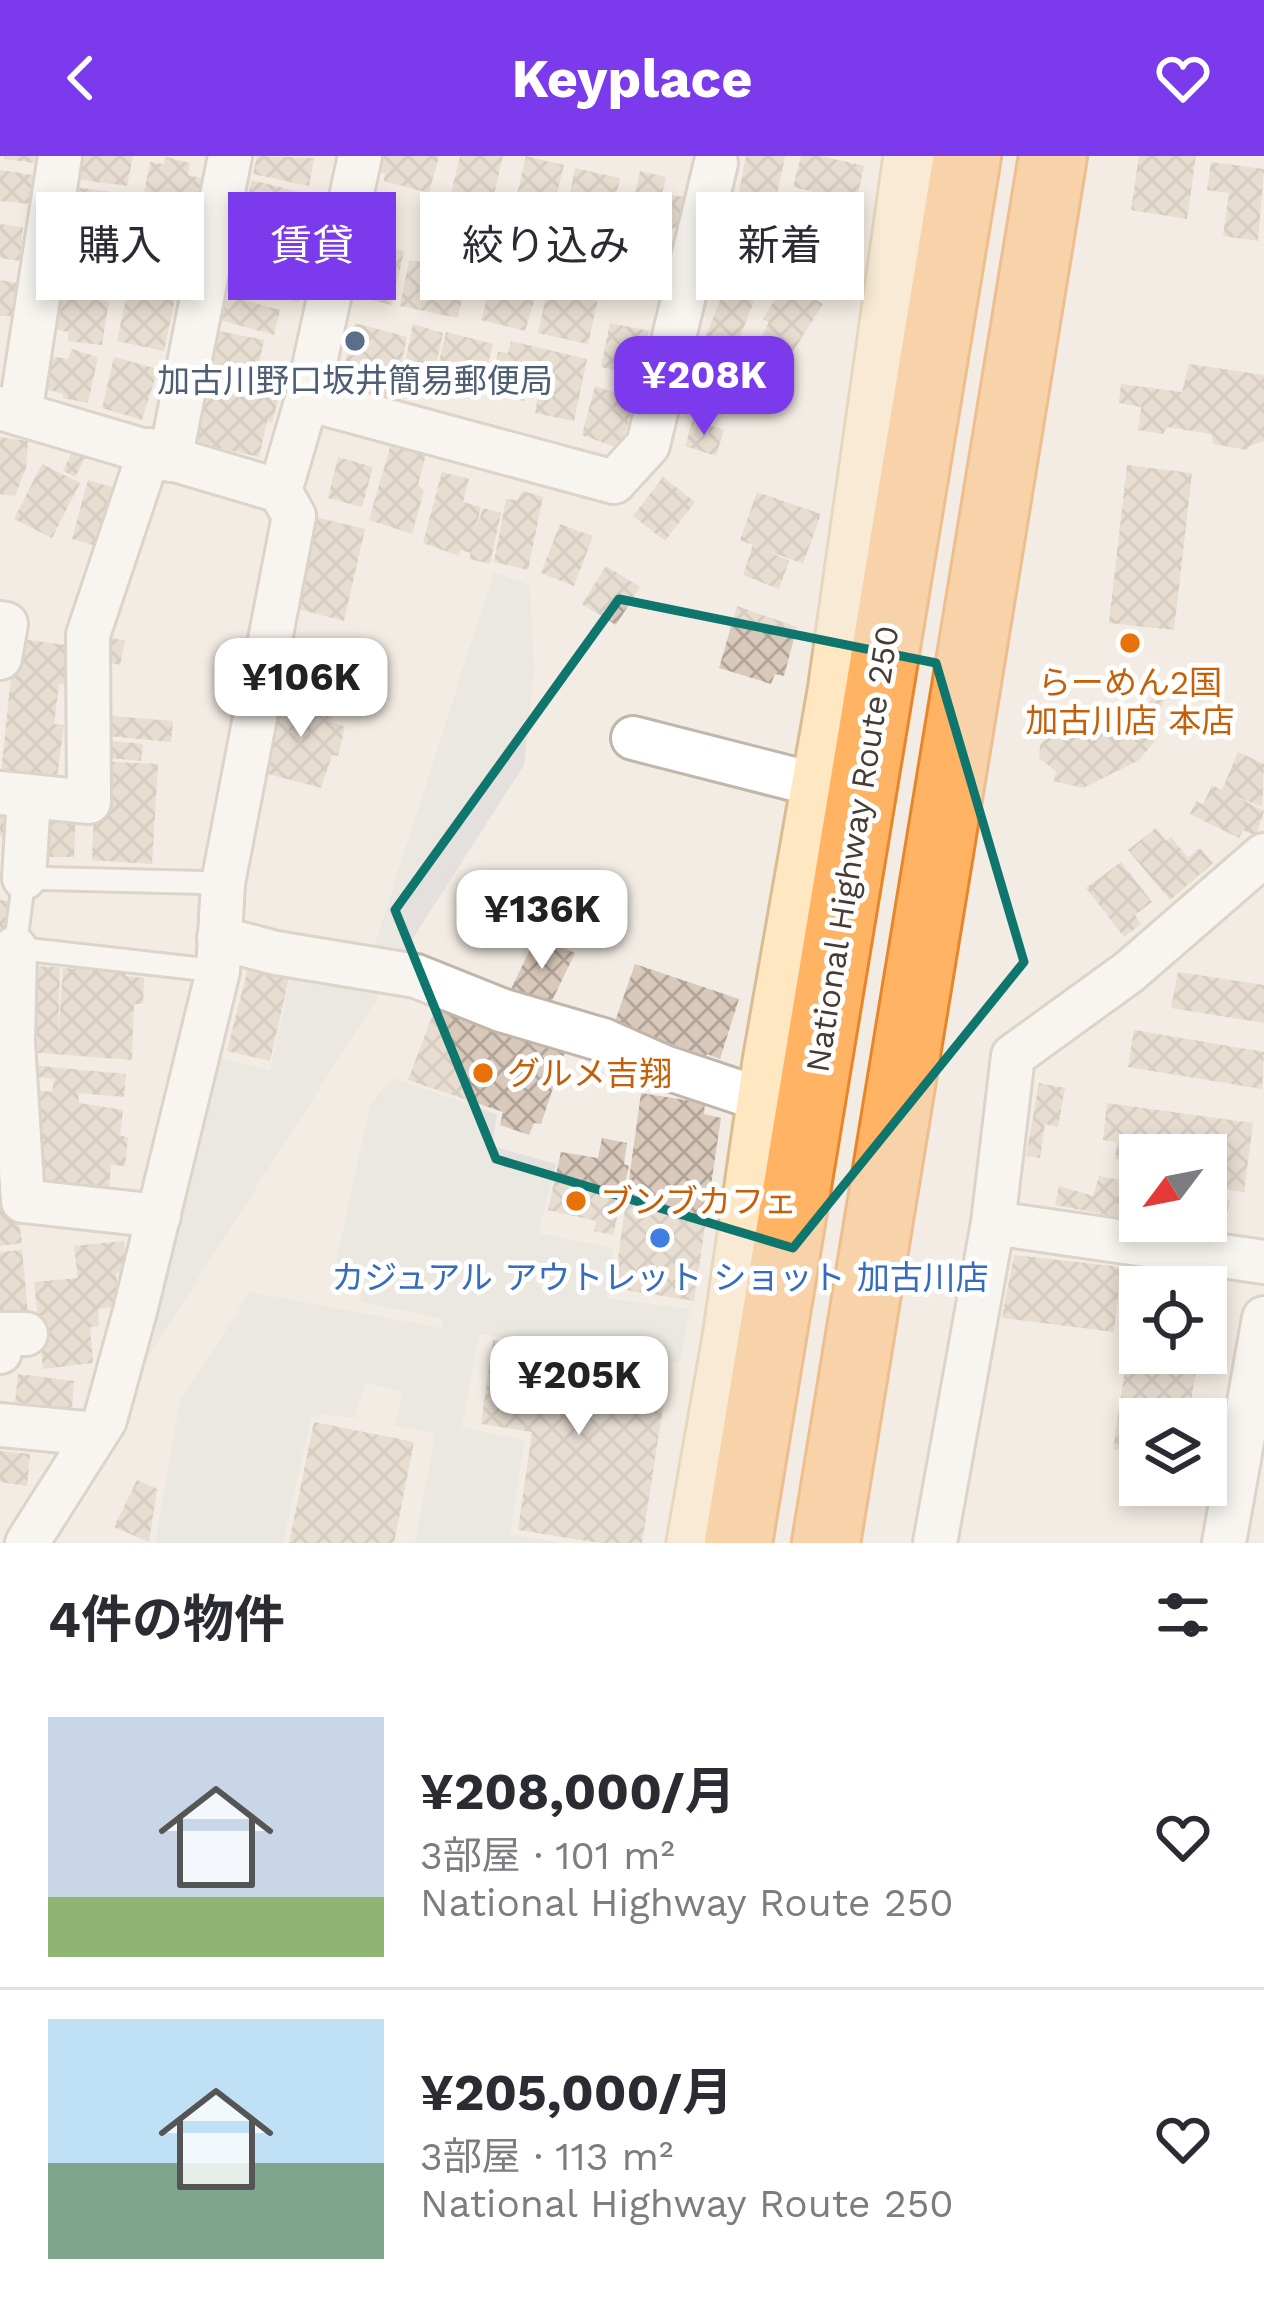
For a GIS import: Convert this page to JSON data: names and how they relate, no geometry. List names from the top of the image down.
{
  "streets": {
    "highway": ["National Highway Route 250"]
  },
  "places": [
    "加古川野口坂井簡易郵便局",
    "らーめん2国 加古川店 本店",
    "グルメ吉翔",
    "ブンブカフェ",
    "カジュアル アウトレット ショット 加古川店"
  ],
  "north": "bottom left",
  "page": {
    "header": "Keyplace",
    "chip": [
      "購入",
      "賃貸",
      "絞り込み",
      "新着"
    ],
    "price": [
      "¥208K",
      "¥106K",
      "¥136K",
      "¥205K"
    ],
    "heading": "4件の物件",
    "list": [
      {
        "name": "¥208,000/月",
        "note": "3部屋 · 101 m² · National Highway Route 250"
      },
      {
        "name": "¥205,000/月",
        "note": "3部屋 · 113 m² · National Highway Route 250"
      }
    ]
  }
}
